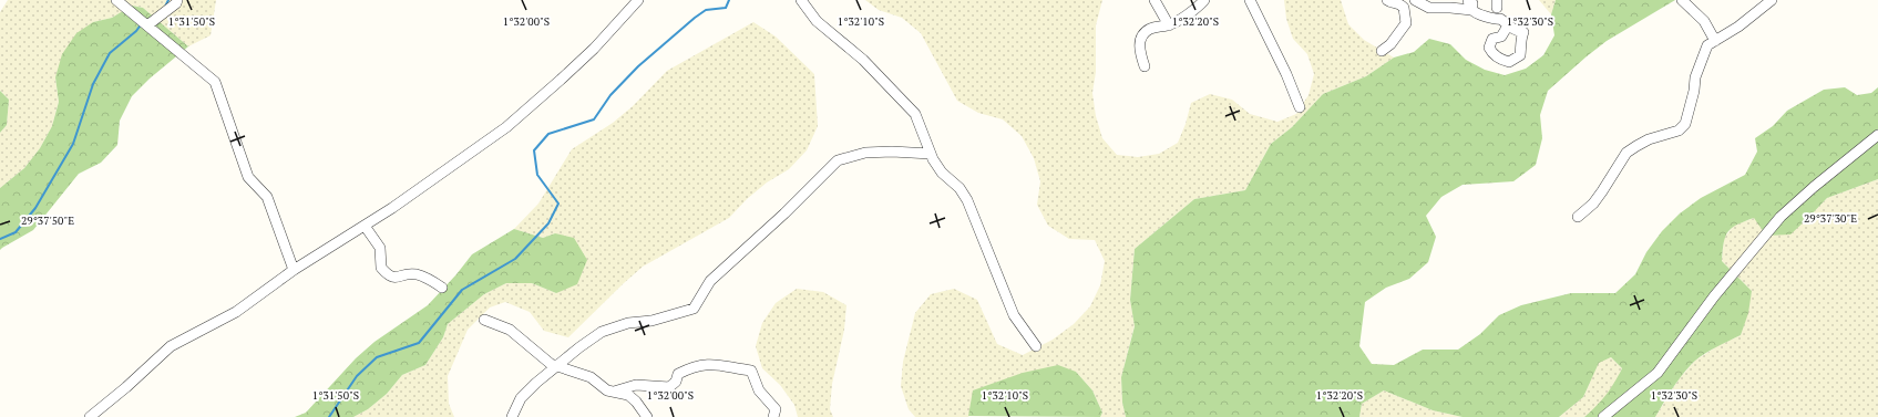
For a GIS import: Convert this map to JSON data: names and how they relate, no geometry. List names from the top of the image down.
{
  "coordinates": [
    "1°31'50\"S",
    "1°32'00\"S",
    "1°32'10\"S",
    "1°32'20\"S",
    "1°32'30\"S",
    "29°37'30\"E",
    "29°37'50\"E"
  ]
}
